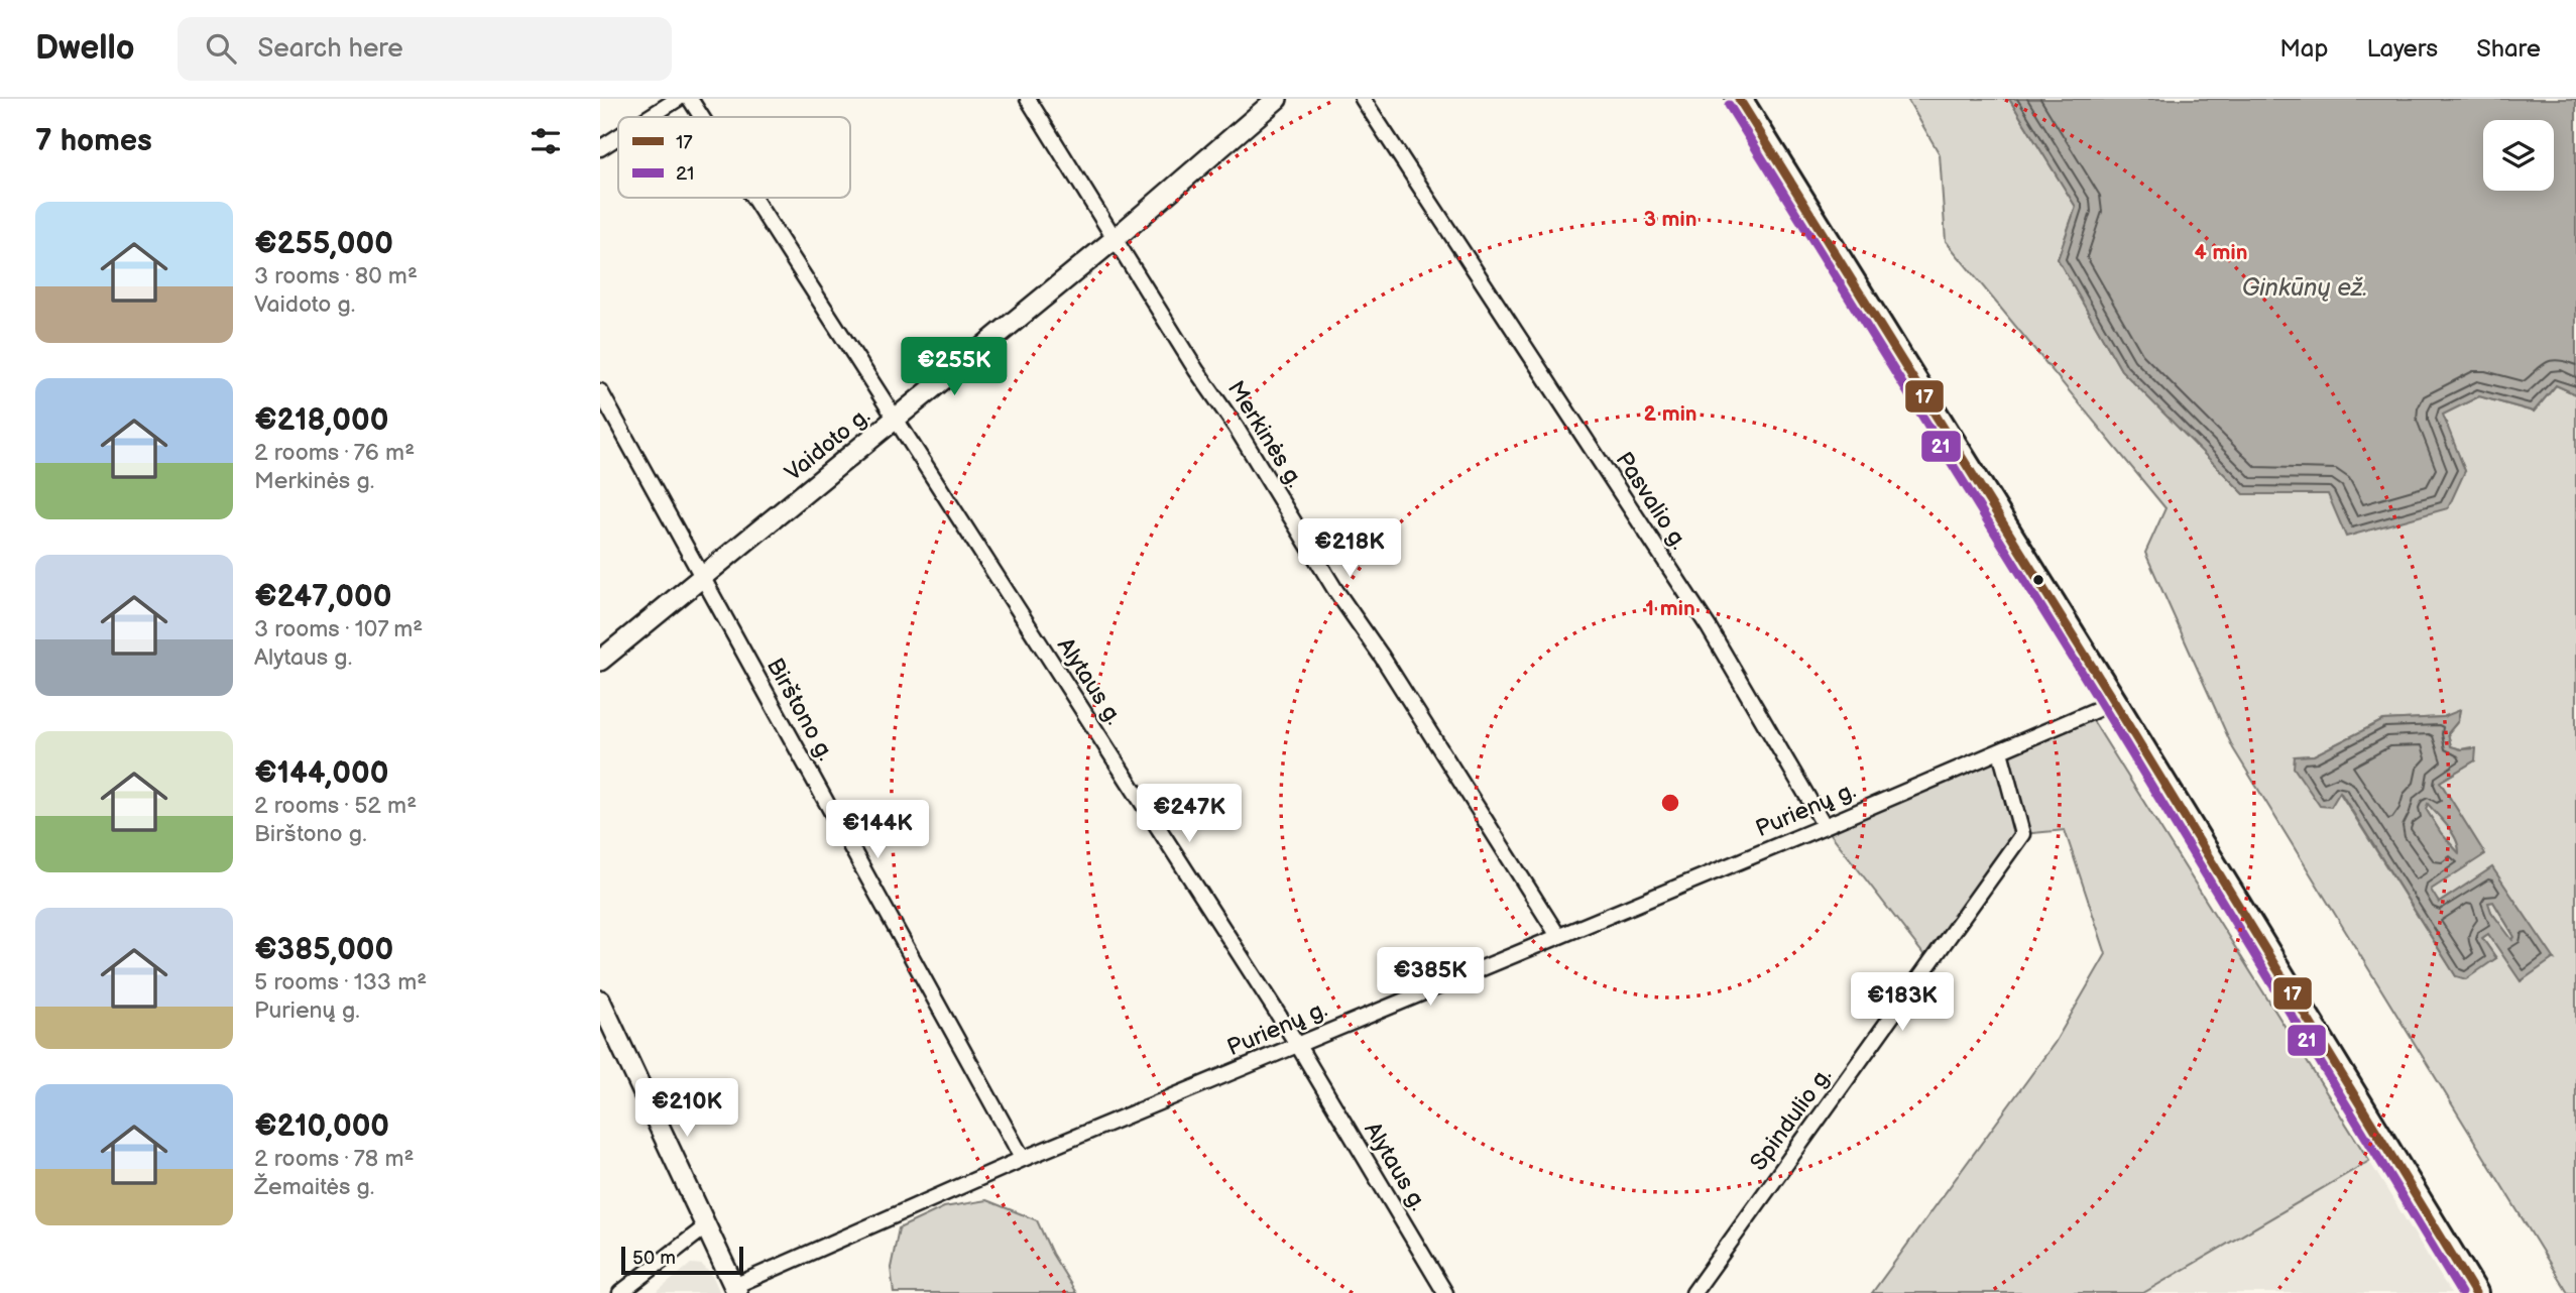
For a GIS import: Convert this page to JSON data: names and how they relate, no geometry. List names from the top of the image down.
{
  "streets": {
    "main road": ["Vaidoto g."],
    "street": [
      "Merkinės g.",
      "Pasvalio g.",
      "Alytaus g.",
      "Birštono g.",
      "Purienų g.",
      "Spindulio g."
    ]
  },
  "crossings": [
    ["Merkinės g.", "Vaidoto g."],
    ["Merkinės g.", "Purienų g."],
    ["Vaidoto g.", "Alytaus g."],
    ["Vaidoto g.", "Birštono g."],
    ["Pasvalio g.", "Purienų g."],
    ["Alytaus g.", "Purienų g."],
    ["Birštono g.", "Purienų g."],
    ["Purienų g.", "Spindulio g."]
  ],
  "water": ["Ginkūnų ež."],
  "lines": ["transit line 17", "transit line 21"],
  "legend": ["17", "21"],
  "scale_bar": "50 m",
  "page": {
    "header": "Dwello",
    "search": "Search here",
    "nav": ["Map", "Layers", "Share"],
    "heading": "7 homes",
    "list": [
      {
        "name": "€255,000",
        "note": "3 rooms · 80 m² · Vaidoto g."
      },
      {
        "name": "€218,000",
        "note": "2 rooms · 76 m² · Merkinės g."
      },
      {
        "name": "€247,000",
        "note": "3 rooms · 107 m² · Alytaus g."
      },
      {
        "name": "€144,000",
        "note": "2 rooms · 52 m² · Birštono g."
      },
      {
        "name": "€385,000",
        "note": "5 rooms · 133 m² · Purienų g."
      },
      {
        "name": "€210,000",
        "note": "2 rooms · 78 m² · Žemaitės g."
      }
    ],
    "price": [
      "€255K",
      "€218K",
      "€247K",
      "€144K",
      "€385K",
      "€183K",
      "€210K"
    ],
    "scale": "50 m"
  },
  "rings": [
    "3 min",
    "4 min",
    "2 min",
    "1 min"
  ]
}
